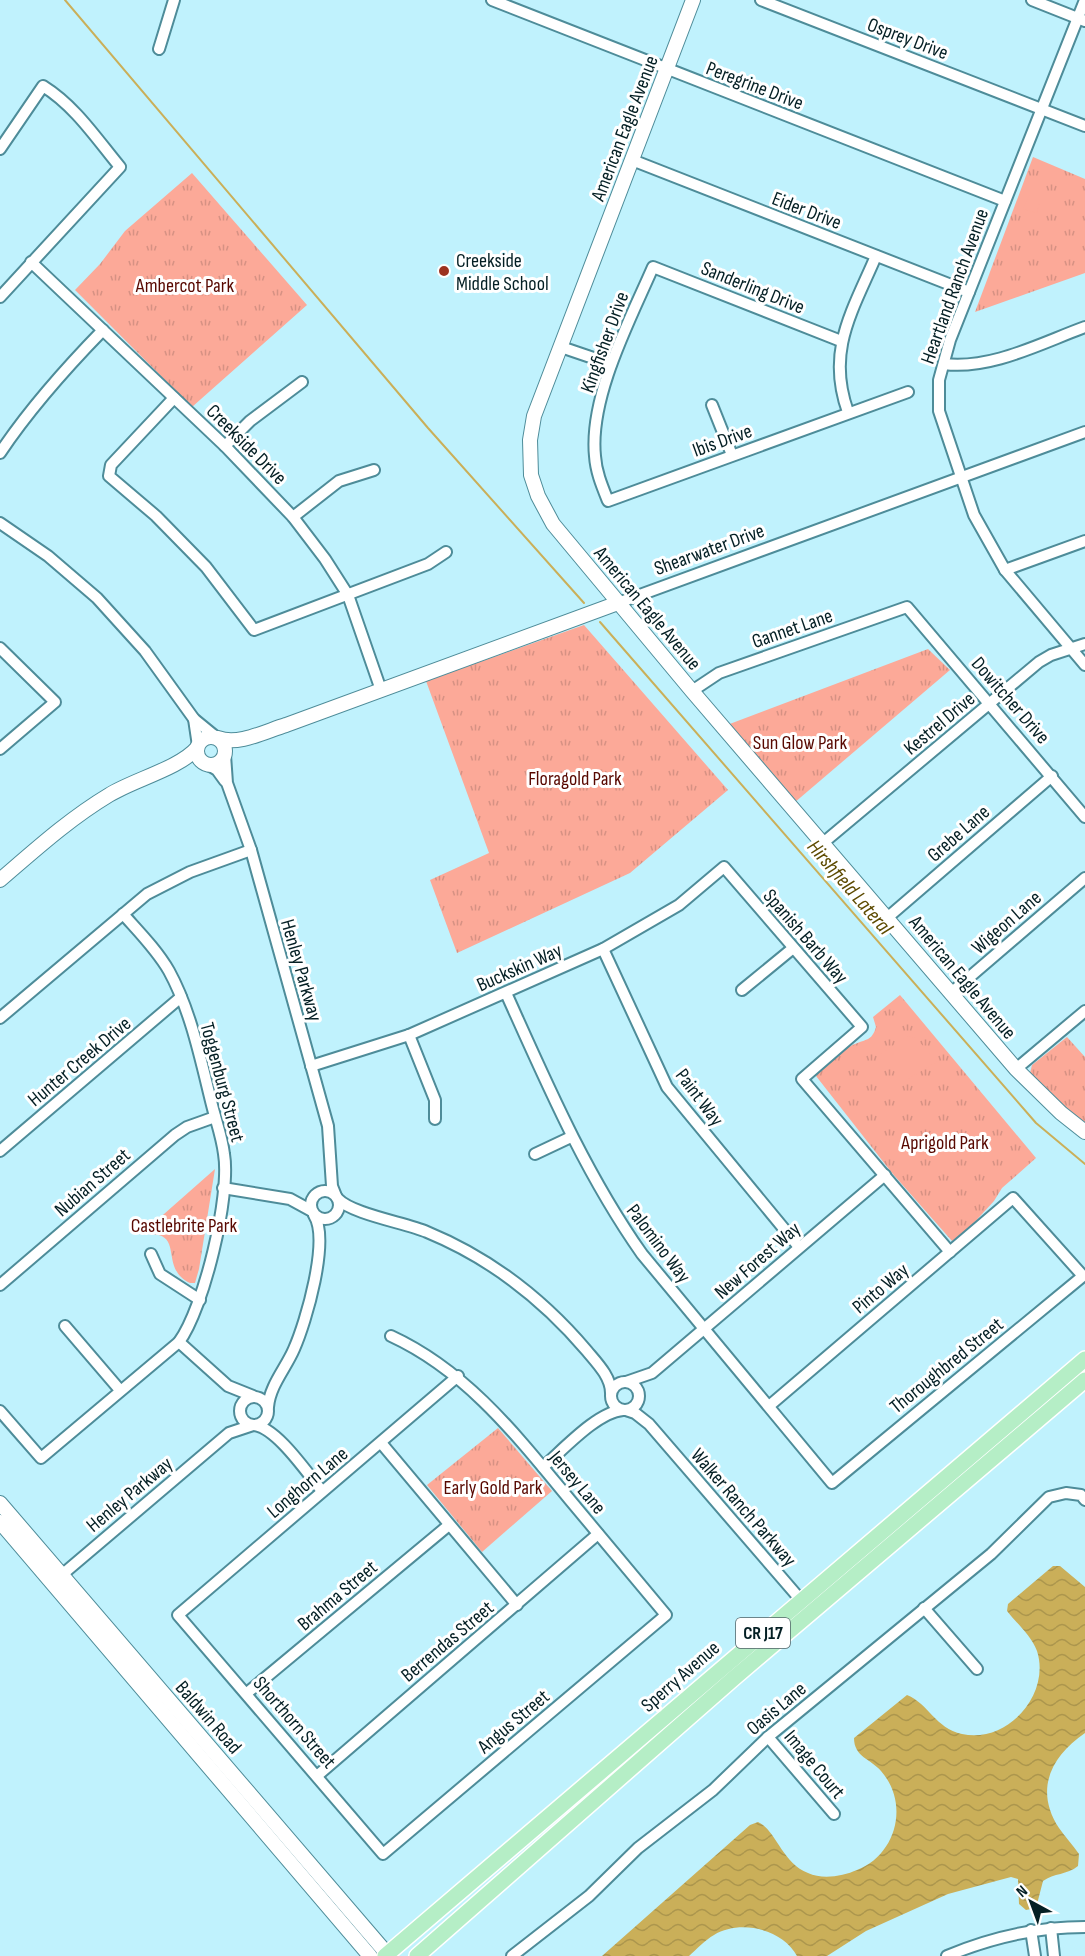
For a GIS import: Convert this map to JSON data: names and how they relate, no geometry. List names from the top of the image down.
{
  "streets": {
    "main road": ["CR J17", "Sperry Avenue"],
    "street": [
      "Osprey Drive",
      "Peregrine Drive",
      "American Eagle Avenue",
      "Eider Drive",
      "Heartland Ranch Avenue",
      "Sanderling Drive",
      "Kingfisher Drive",
      "Ibis Drive",
      "Creekside Drive",
      "Shearwater Drive",
      "Gannet Lane",
      "Dowitcher Drive",
      "Kestrel Drive",
      "Grebe Lane",
      "Wigeon Lane",
      "Spanish Barb Way",
      "Buckskin Way",
      "Henley Parkway",
      "Hunter Creek Drive",
      "Toggenburg Street",
      "Paint Way",
      "Nubian Street",
      "Palomino Way",
      "New Forest Way",
      "Pinto Way",
      "Thoroughbred Street",
      "Longhorn Lane",
      "Jersey Lane",
      "Walker Ranch Parkway",
      "Brahma Street",
      "Berrendas Street",
      "Oasis Lane",
      "Baldwin Road",
      "Angus Street",
      "Shorthorn Street",
      "Image Court"
    ]
  },
  "crossings": [
    ["Osprey Drive", "Heartland Ranch Avenue"],
    ["Peregrine Drive", "American Eagle Avenue"],
    ["Peregrine Drive", "Heartland Ranch Avenue"],
    ["American Eagle Avenue", "Eider Drive"],
    ["American Eagle Avenue", "Shearwater Drive"],
    ["American Eagle Avenue", "Gannet Lane"],
    ["American Eagle Avenue", "Kestrel Drive"],
    ["American Eagle Avenue", "Grebe Lane"],
    ["American Eagle Avenue", "Wigeon Lane"],
    ["Eider Drive", "Heartland Ranch Avenue"],
    ["Heartland Ranch Avenue", "Shearwater Drive"],
    ["Heartland Ranch Avenue", "Kestrel Drive"],
    ["Sanderling Drive", "Kingfisher Drive"],
    ["Kingfisher Drive", "Ibis Drive"],
    ["Creekside Drive", "Shearwater Drive"],
    ["Shearwater Drive", "Henley Parkway"],
    ["Gannet Lane", "Dowitcher Drive"],
    ["Dowitcher Drive", "Kestrel Drive"],
    ["Dowitcher Drive", "Grebe Lane"],
    ["Spanish Barb Way", "Buckskin Way"],
    ["Spanish Barb Way", "New Forest Way"],
    ["Buckskin Way", "Henley Parkway"],
    ["Buckskin Way", "Paint Way"],
    ["Buckskin Way", "Palomino Way"],
    ["Henley Parkway", "Baldwin Road"],
    ["Hunter Creek Drive", "Toggenburg Street"],
    ["Toggenburg Street", "Nubian Street"],
    ["Paint Way", "New Forest Way"],
    ["Palomino Way", "New Forest Way"],
    ["Palomino Way", "Pinto Way"],
    ["Palomino Way", "Thoroughbred Street"],
    ["New Forest Way", "Walker Ranch Parkway"],
    ["Pinto Way", "Thoroughbred Street"],
    ["Longhorn Lane", "Jersey Lane"],
    ["Longhorn Lane", "Shorthorn Street"],
    ["Jersey Lane", "Berrendas Street"],
    ["Jersey Lane", "Angus Street"],
    ["Walker Ranch Parkway", "Sperry Avenue"],
    ["Brahma Street", "Shorthorn Street"],
    ["Berrendas Street", "Shorthorn Street"],
    ["Sperry Avenue", "Baldwin Road"],
    ["Oasis Lane", "Image Court"],
    ["Angus Street", "Shorthorn Street"]
  ],
  "water": ["Hirshfield Lateral"],
  "parks": [
    "Ambercot Park",
    "Sun Glow Park",
    "Floragold Park",
    "Aprigold Park",
    "Castlebrite Park",
    "Early Gold Park"
  ],
  "places": ["Creekside Middle School"],
  "north": "top left"
}
